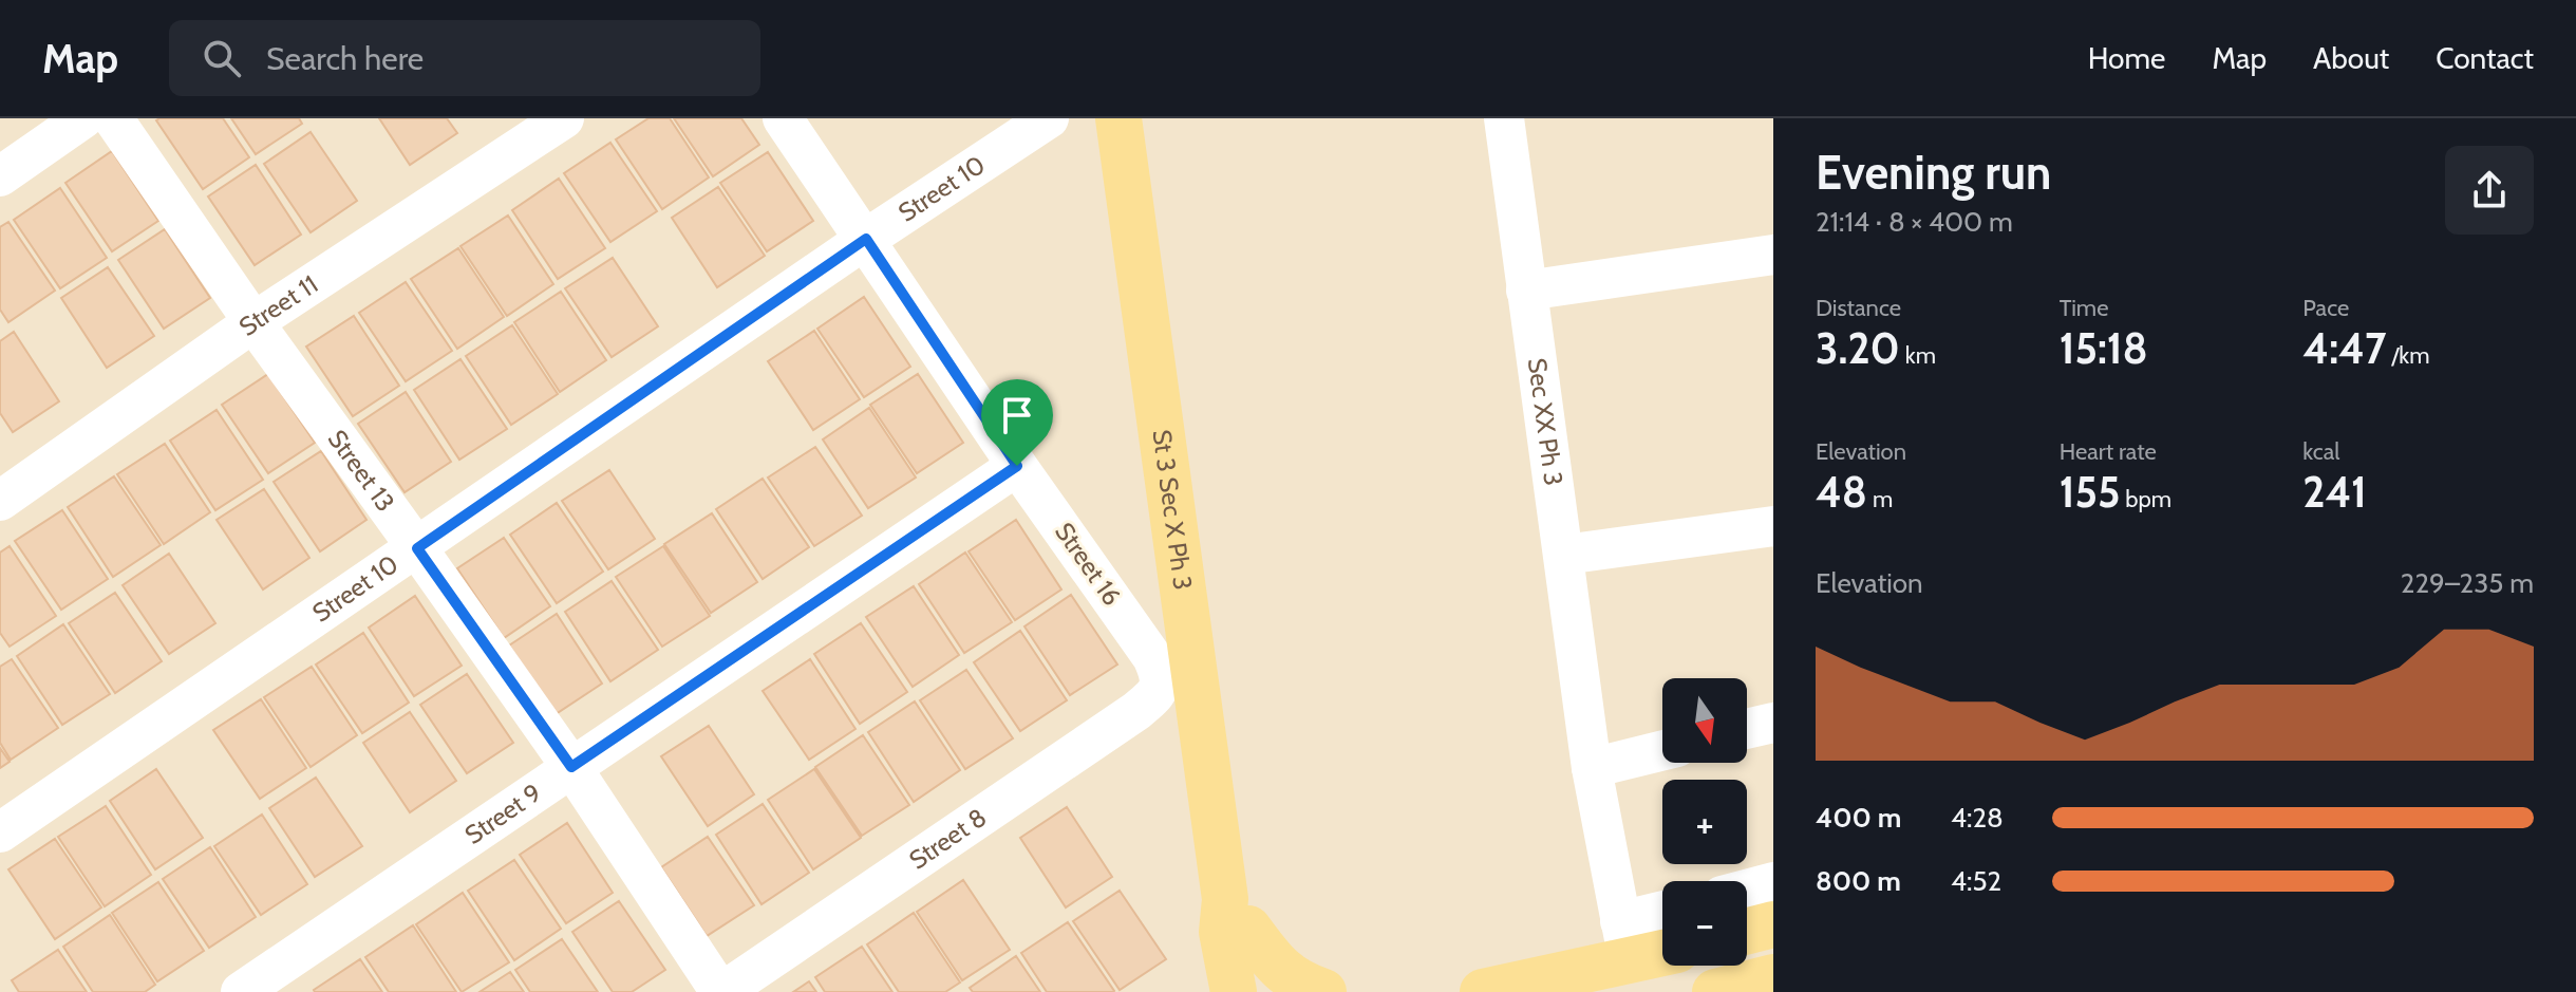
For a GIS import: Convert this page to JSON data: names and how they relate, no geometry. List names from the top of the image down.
{
  "streets": {
    "main road": ["St 3 Sec X Ph 3"],
    "street": [
      "Street 10",
      "Street 11",
      "Sec XX Ph 3",
      "Street 13",
      "Street 16",
      "Street 9",
      "Street 8"
    ]
  },
  "crossings": [
    ["Street 10", "Street 13"],
    ["Street 10", "Street 16"],
    ["Street 11", "Street 13"],
    ["Street 13", "Street 9"],
    ["Street 13", "Street 8"],
    ["St 3 Sec X Ph 3", "Street 16"],
    ["St 3 Sec X Ph 3", "Street 8"],
    ["Street 16", "Street 9"],
    ["Street 16", "Street 8"]
  ],
  "north": "bottom",
  "page": {
    "header": "Map",
    "search": "Search here",
    "nav": [
      "Home",
      "Map",
      "About",
      "Contact"
    ],
    "heading": ["Evening run", "21:14 · 8 × 400 m"],
    "stats": [
      ["Distance", "3.20 km"],
      ["Time", "15:18"],
      ["Pace", "4:47 /km"],
      ["Elevation", "48 m"],
      ["Heart rate", "155 bpm"],
      ["kcal", "241"]
    ],
    "chart": ["Elevation", "229–235 m"],
    "map_buttons": ["+", "−"],
    "list": [
      {
        "name": "400 m",
        "note": "4:28"
      },
      {
        "name": "800 m",
        "note": "4:52"
      }
    ]
  }
}
